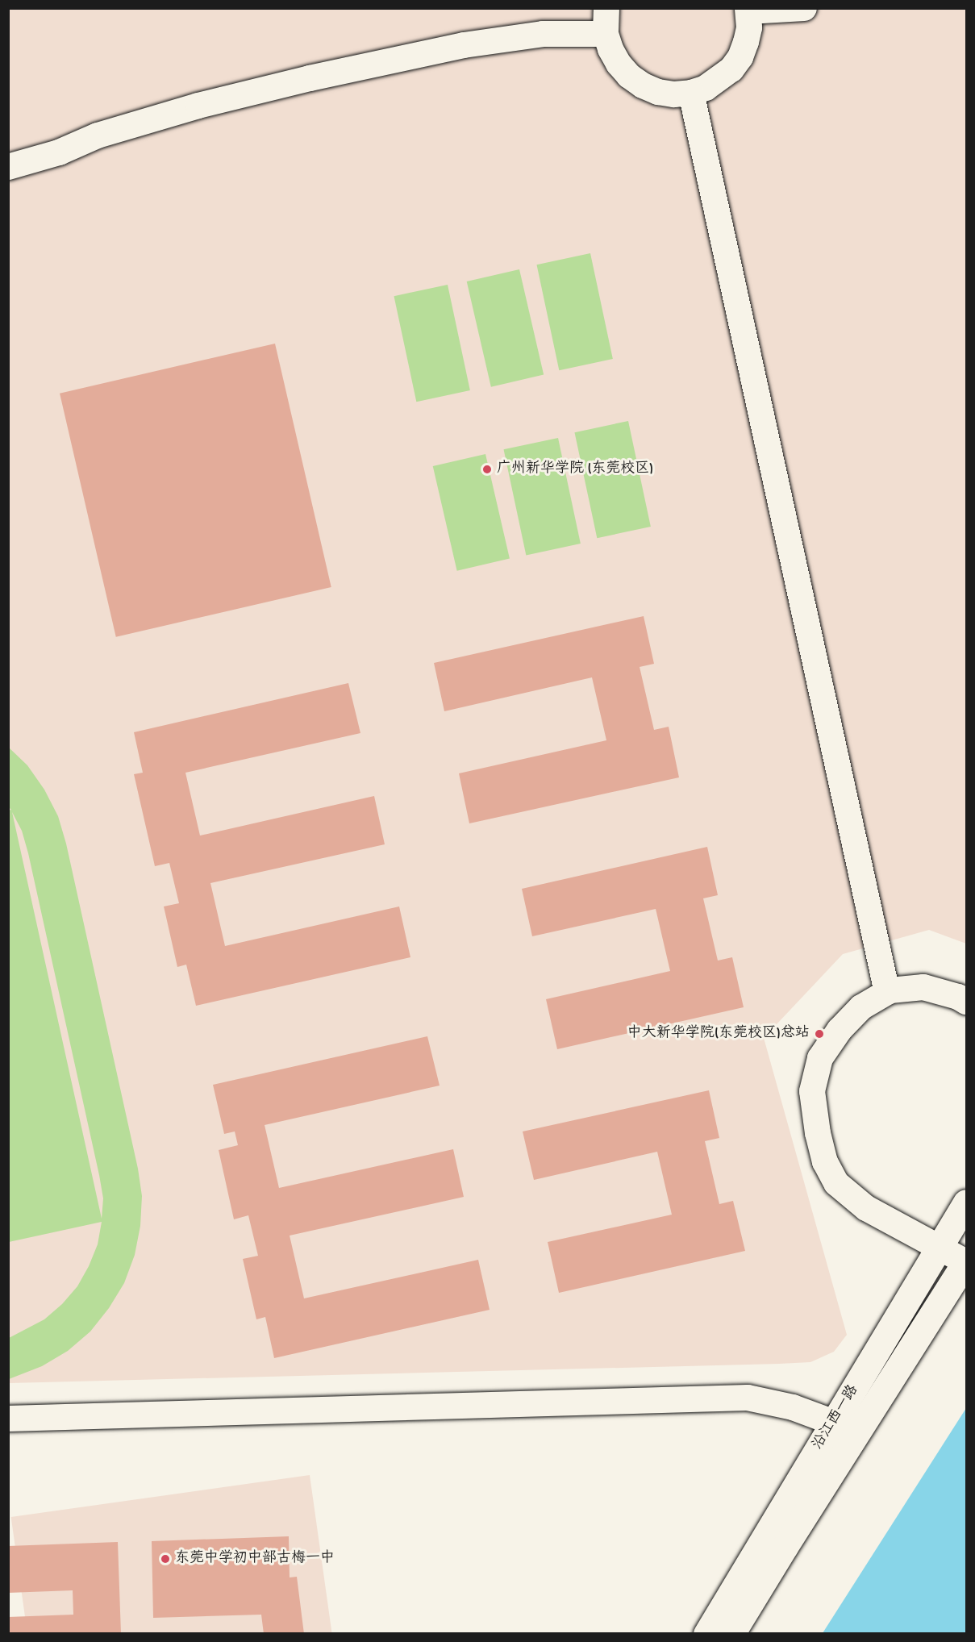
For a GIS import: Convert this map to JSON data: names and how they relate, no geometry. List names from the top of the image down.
{
  "streets": {
    "street": ["沿江西一路"]
  },
  "places": ["广州新华学院 (东莞校区)", "中大新华学院(东莞校区)总站", "东莞中学初中部古梅一中"]
}
